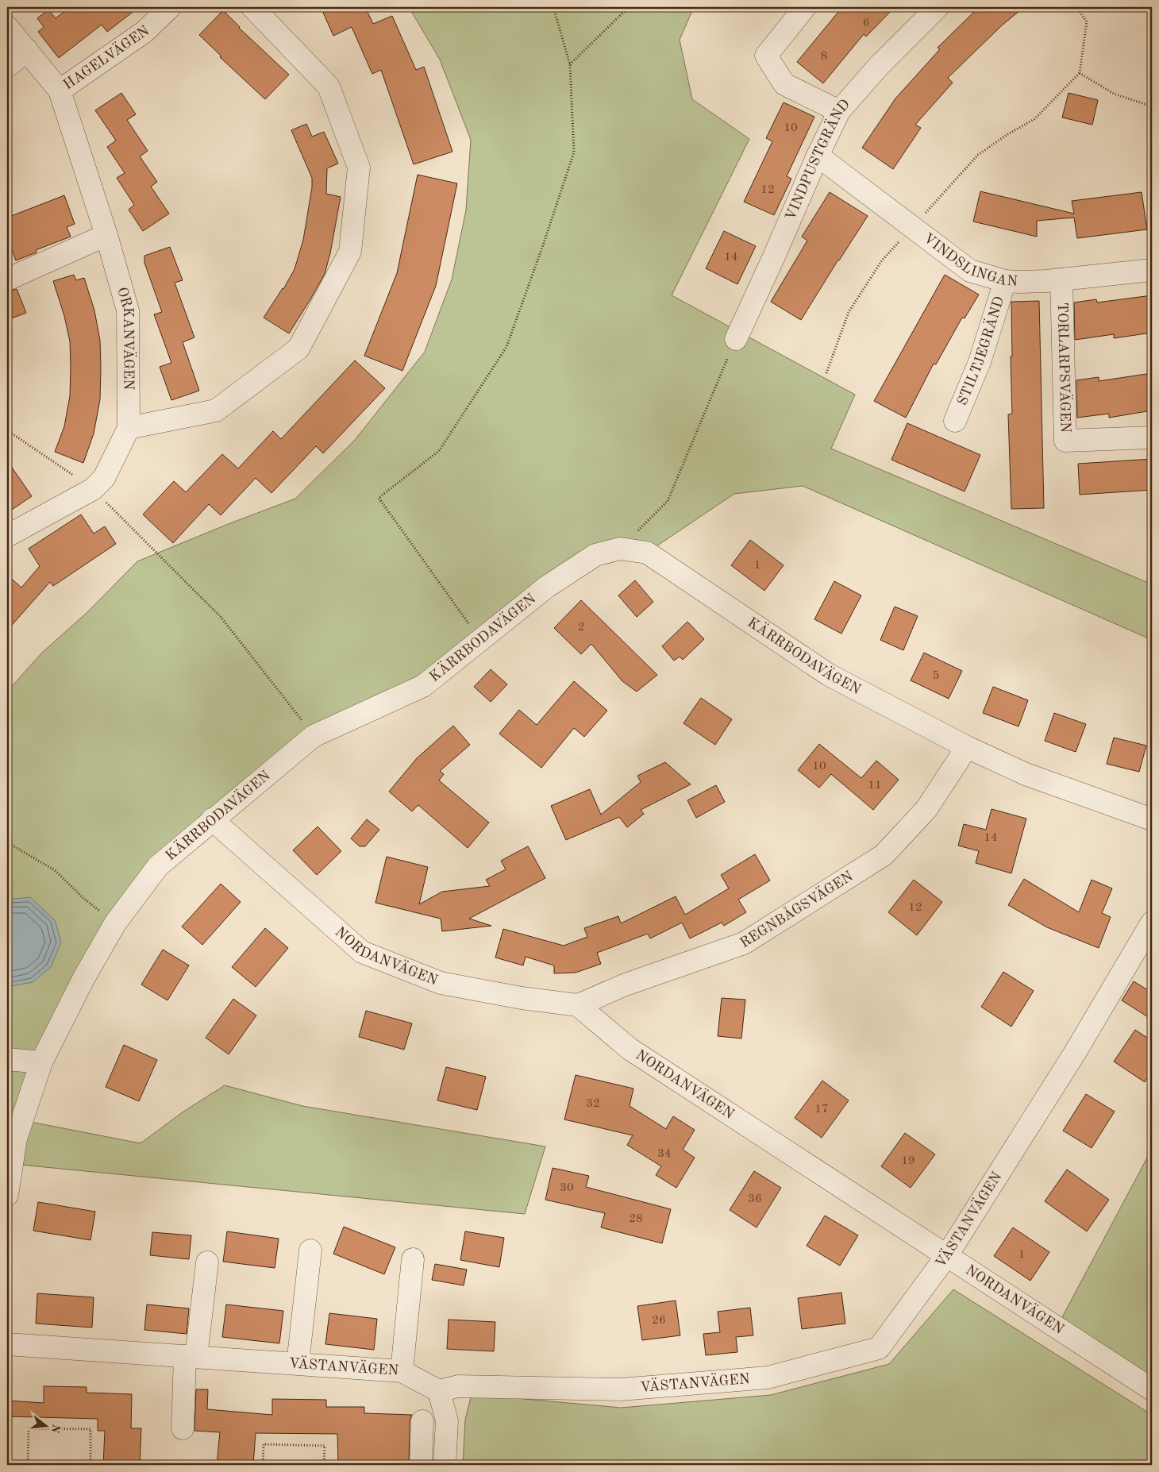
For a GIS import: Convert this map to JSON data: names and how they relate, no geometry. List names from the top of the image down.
{
  "streets": {
    "street": [
      "HAGELVÄGEN",
      "VINDPUSTGRÄND",
      "VINDSLINGAN",
      "ORKANVÄGEN",
      "STILTJEGRÄND",
      "TORLARPSVÄGEN",
      "KÄRRBODAVÄGEN",
      "REGNBÅGSVÄGEN",
      "NORDANVÄGEN",
      "VÄSTANVÄGEN"
    ]
  },
  "crossings": [
    ["HAGELVÄGEN", "ORKANVÄGEN"],
    ["VINDPUSTGRÄND", "VINDSLINGAN"],
    ["VINDSLINGAN", "STILTJEGRÄND"],
    ["VINDSLINGAN", "TORLARPSVÄGEN"],
    ["KÄRRBODAVÄGEN", "REGNBÅGSVÄGEN"],
    ["KÄRRBODAVÄGEN", "NORDANVÄGEN"],
    ["REGNBÅGSVÄGEN", "NORDANVÄGEN"],
    ["NORDANVÄGEN", "VÄSTANVÄGEN"]
  ],
  "house_numbers": [
    "6",
    "8",
    "10",
    "12",
    "14",
    "1",
    "2",
    "5",
    "10",
    "11",
    "14",
    "12",
    "32",
    "17",
    "34",
    "19",
    "30",
    "36",
    "28",
    "1",
    "26"
  ],
  "north": "right"
}
